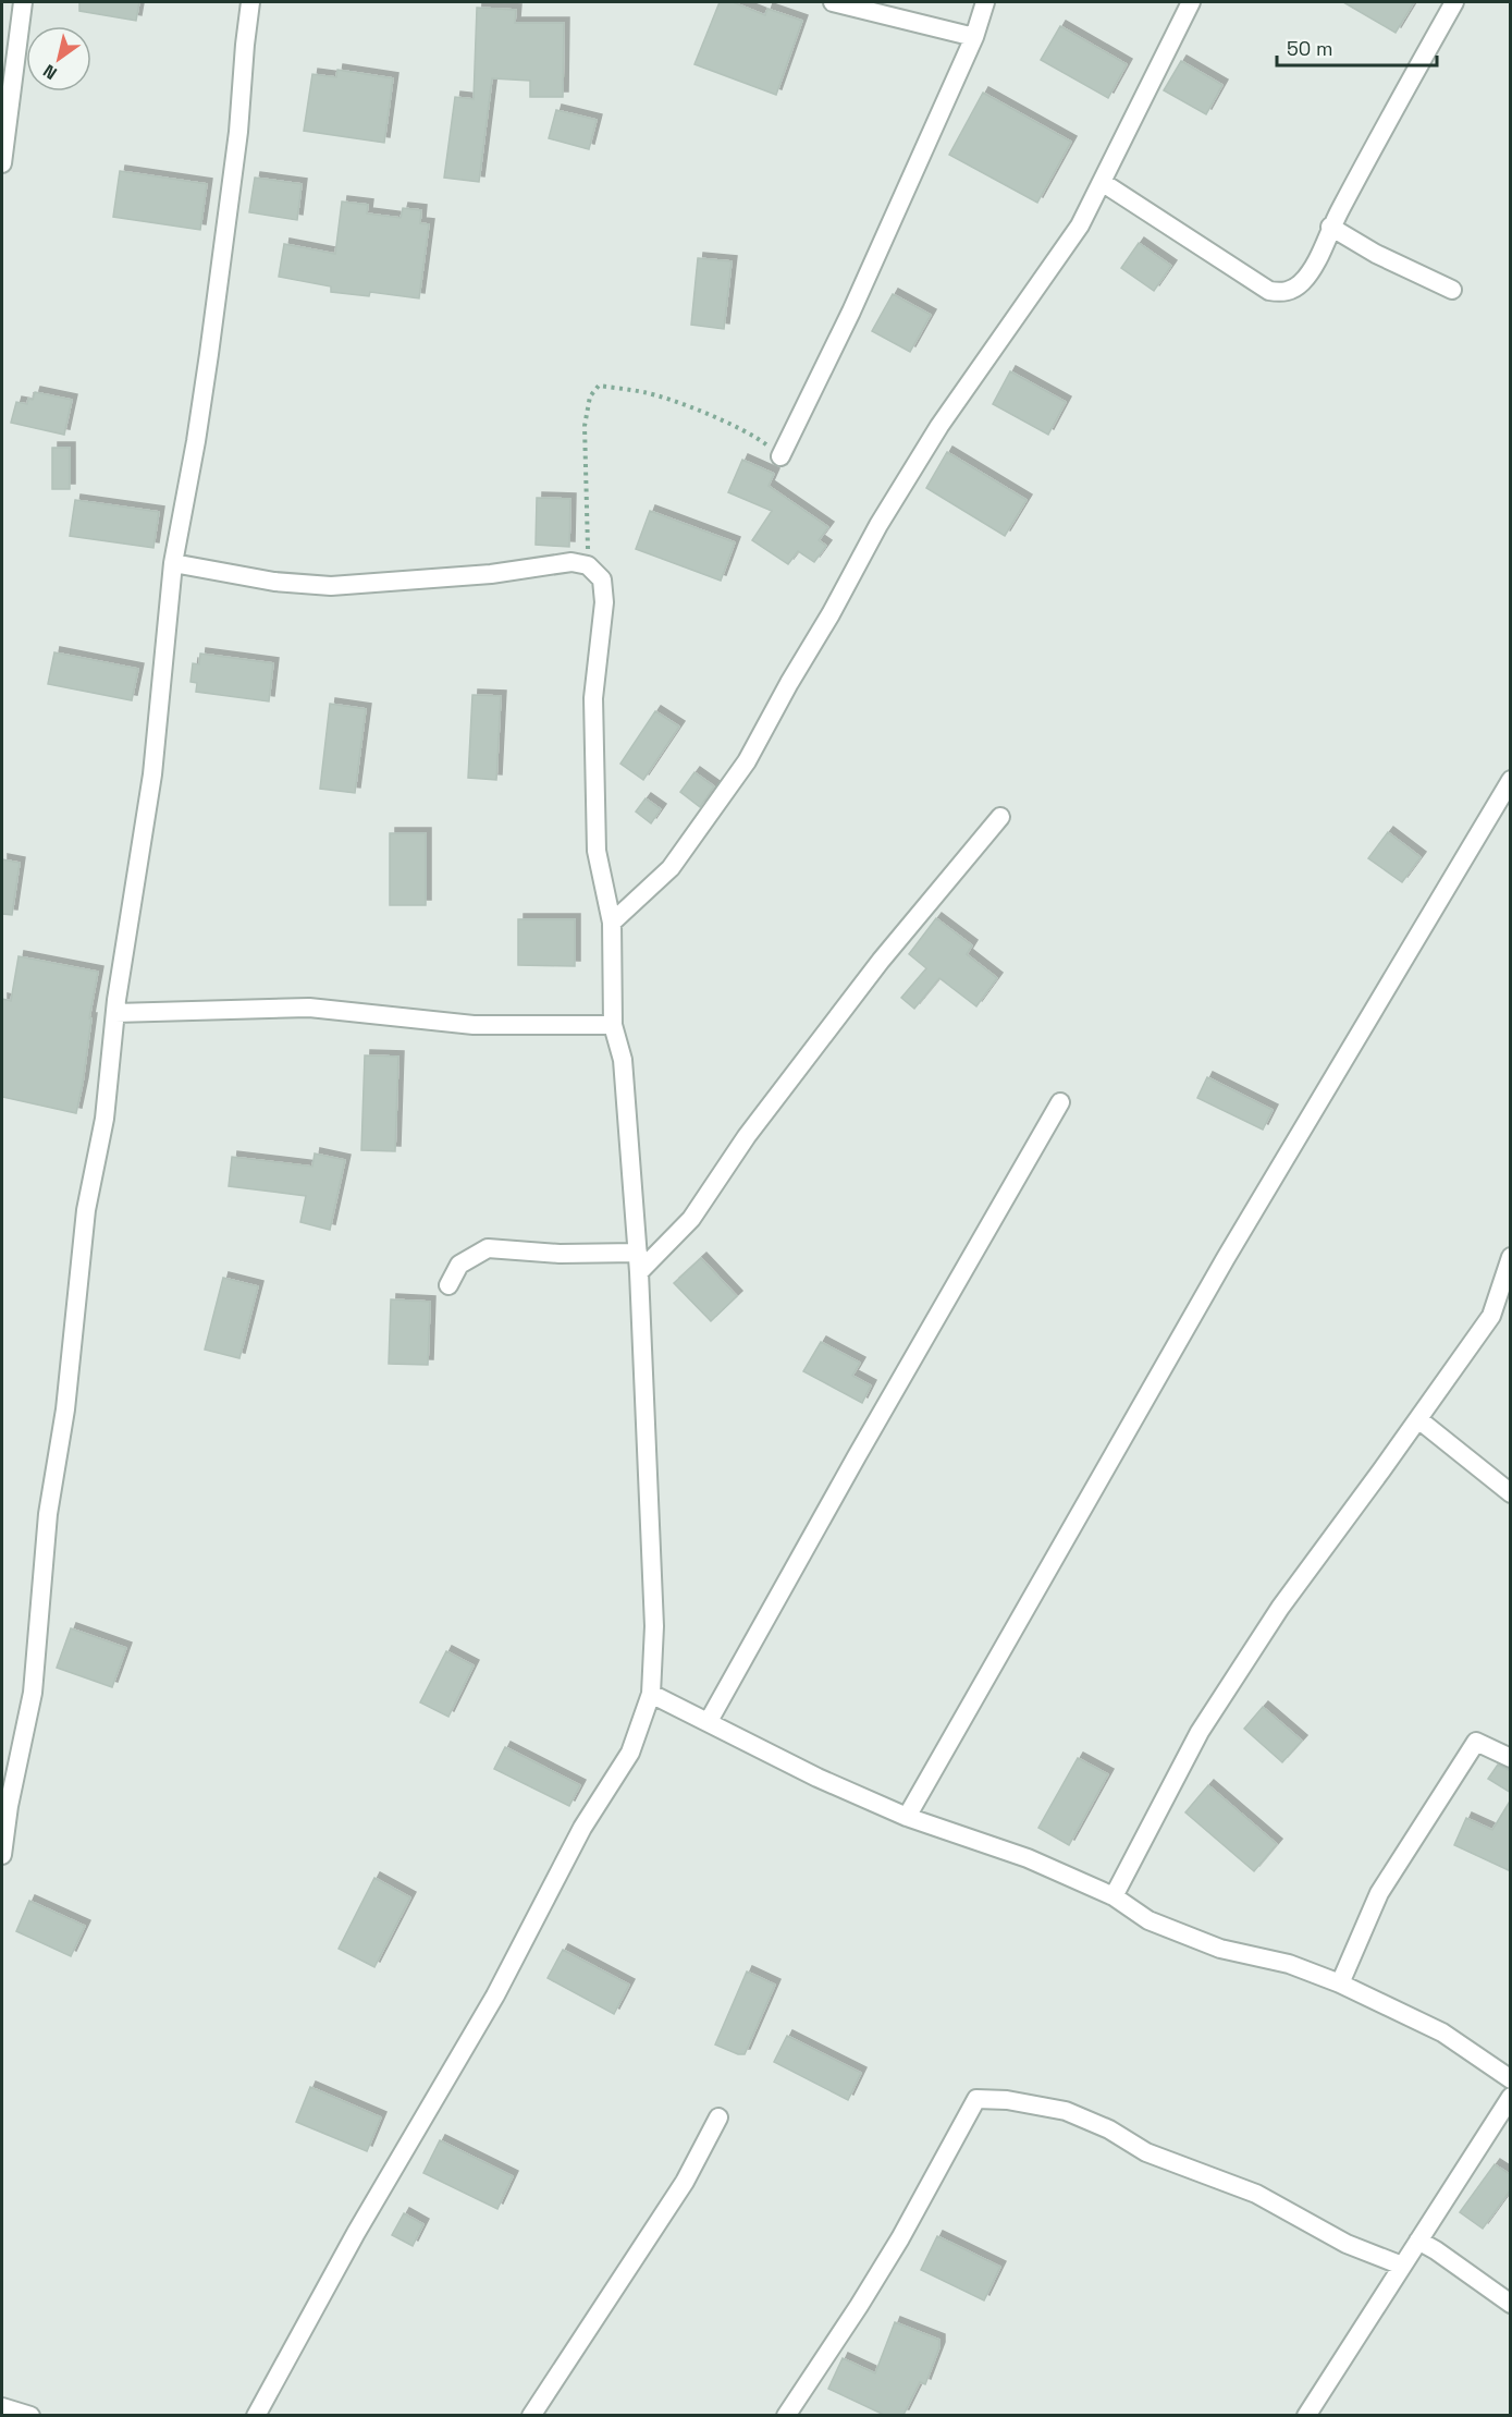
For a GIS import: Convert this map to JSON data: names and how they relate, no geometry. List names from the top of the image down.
{
  "scale_bar": "50 m",
  "north": "bottom left"
}
